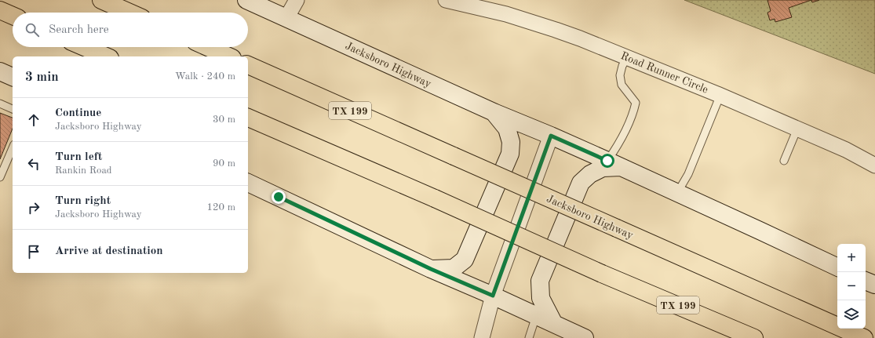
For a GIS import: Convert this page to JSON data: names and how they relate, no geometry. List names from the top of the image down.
{
  "streets": {
    "highway": ["Jacksboro Highway", "TX 199"],
    "street": ["Road Runner Circle"]
  },
  "page": {
    "search": "Search here",
    "heading": ["3 min", "Walk · 240 m"],
    "list": [
      ["Continue", "Jacksboro Highway", "30 m"],
      ["Turn left", "Rankin Road", "90 m"],
      ["Turn right", "Jacksboro Highway", "120 m"],
      "Arrive at destination"
    ],
    "map_buttons": ["+", "−"]
  }
}
